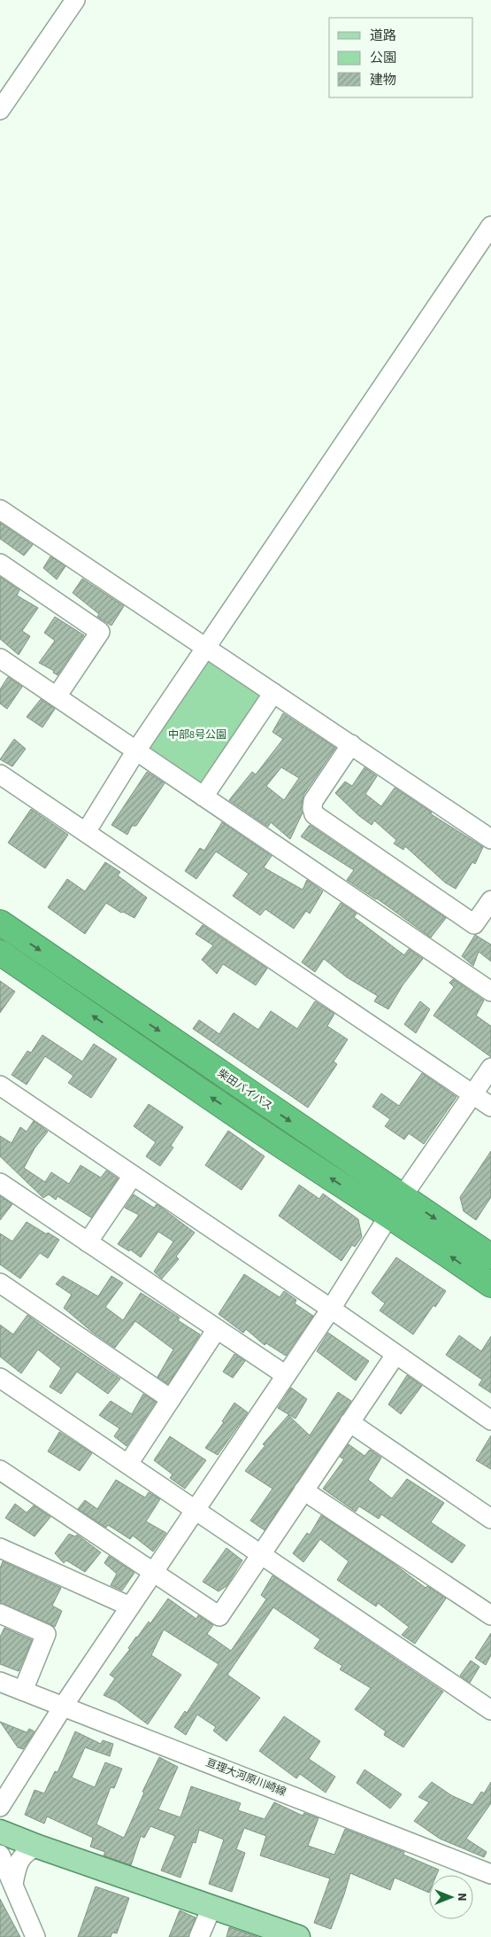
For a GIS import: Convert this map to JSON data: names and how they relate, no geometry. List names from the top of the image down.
{
  "streets": {
    "highway": ["柴田バイパス"],
    "street": ["亘理大河原川崎線"]
  },
  "parks": ["中部8号公園"],
  "legend": ["道路", "公園", "建物"],
  "north": "right"
}
